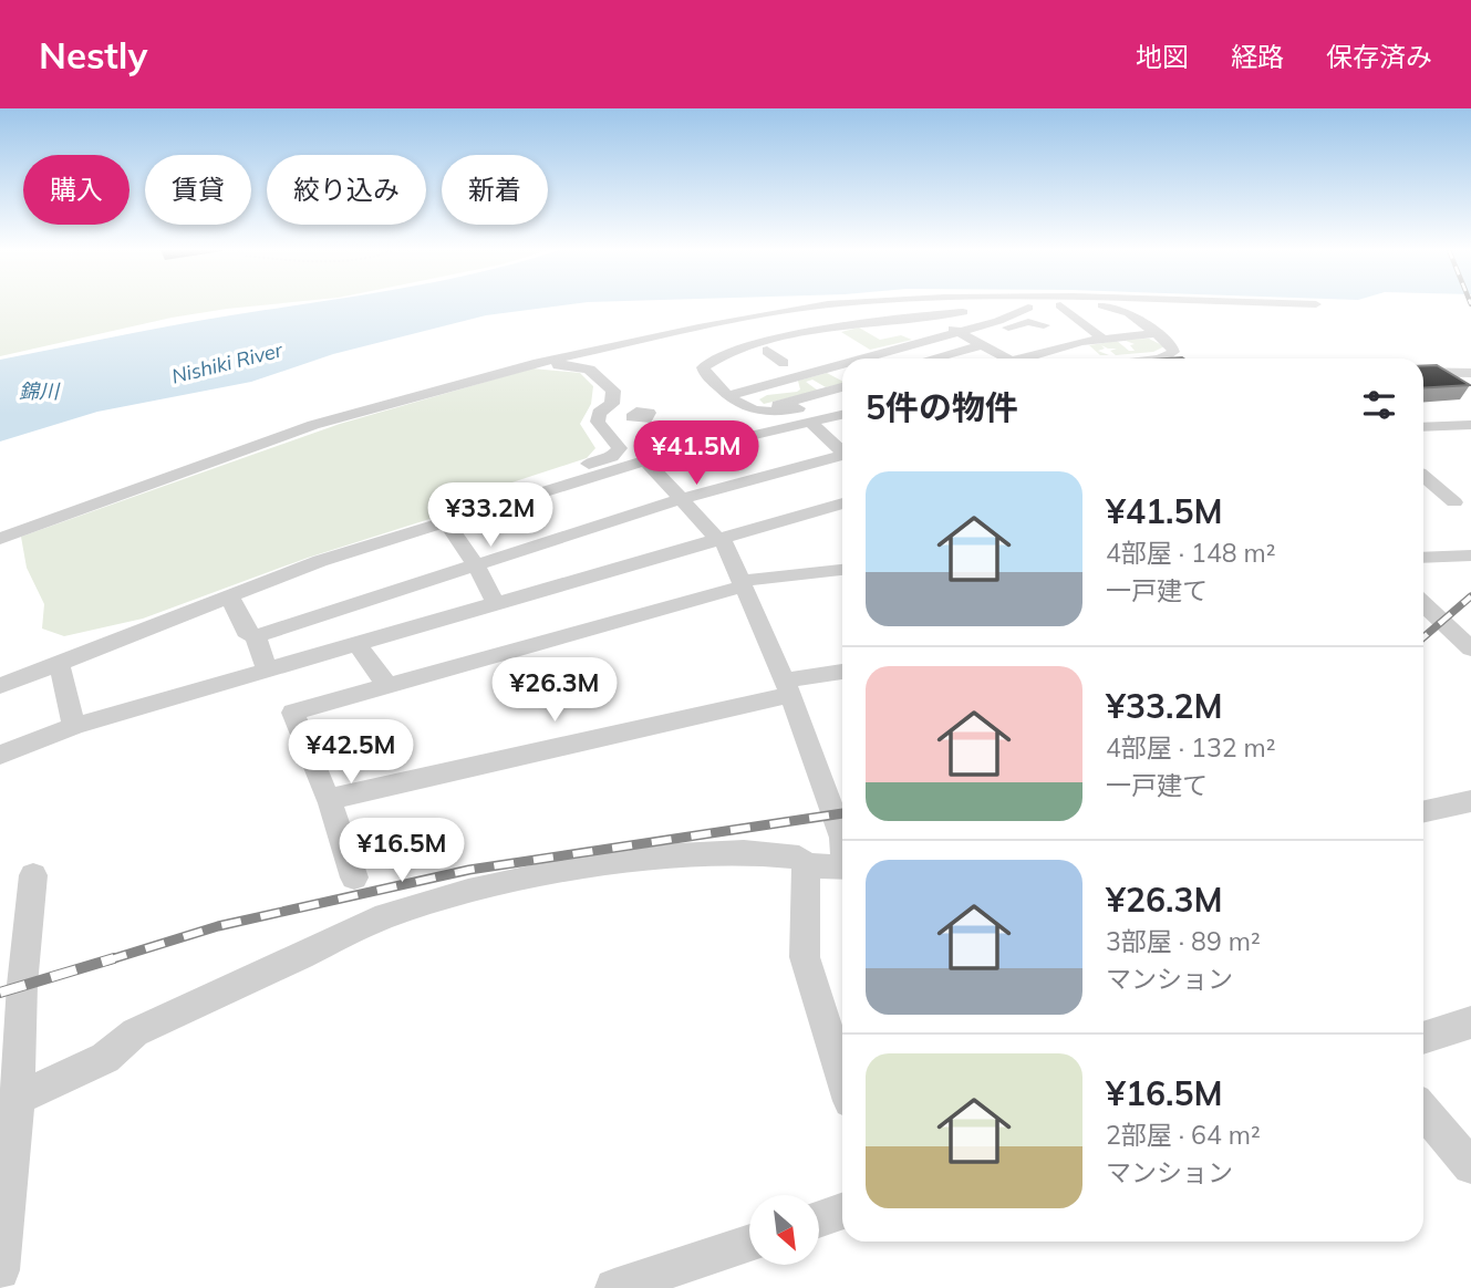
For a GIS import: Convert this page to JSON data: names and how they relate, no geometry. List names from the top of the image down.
{
  "water": ["Nishiki River", "錦川"],
  "north": "bottom right",
  "page": {
    "header": "Nestly",
    "nav": ["地図", "経路", "保存済み"],
    "chip": [
      "購入",
      "賃貸",
      "絞り込み",
      "新着"
    ],
    "heading": "5件の物件",
    "price": [
      "¥41.5M",
      "¥33.2M",
      "¥26.3M",
      "¥42.5M",
      "¥16.5M"
    ],
    "list": [
      {
        "name": "¥41.5M",
        "note": "4部屋 · 148 m² · 一戸建て"
      },
      {
        "name": "¥33.2M",
        "note": "4部屋 · 132 m² · 一戸建て"
      },
      {
        "name": "¥26.3M",
        "note": "3部屋 · 89 m² · マンション"
      },
      {
        "name": "¥16.5M",
        "note": "2部屋 · 64 m² · マンション"
      }
    ]
  }
}
